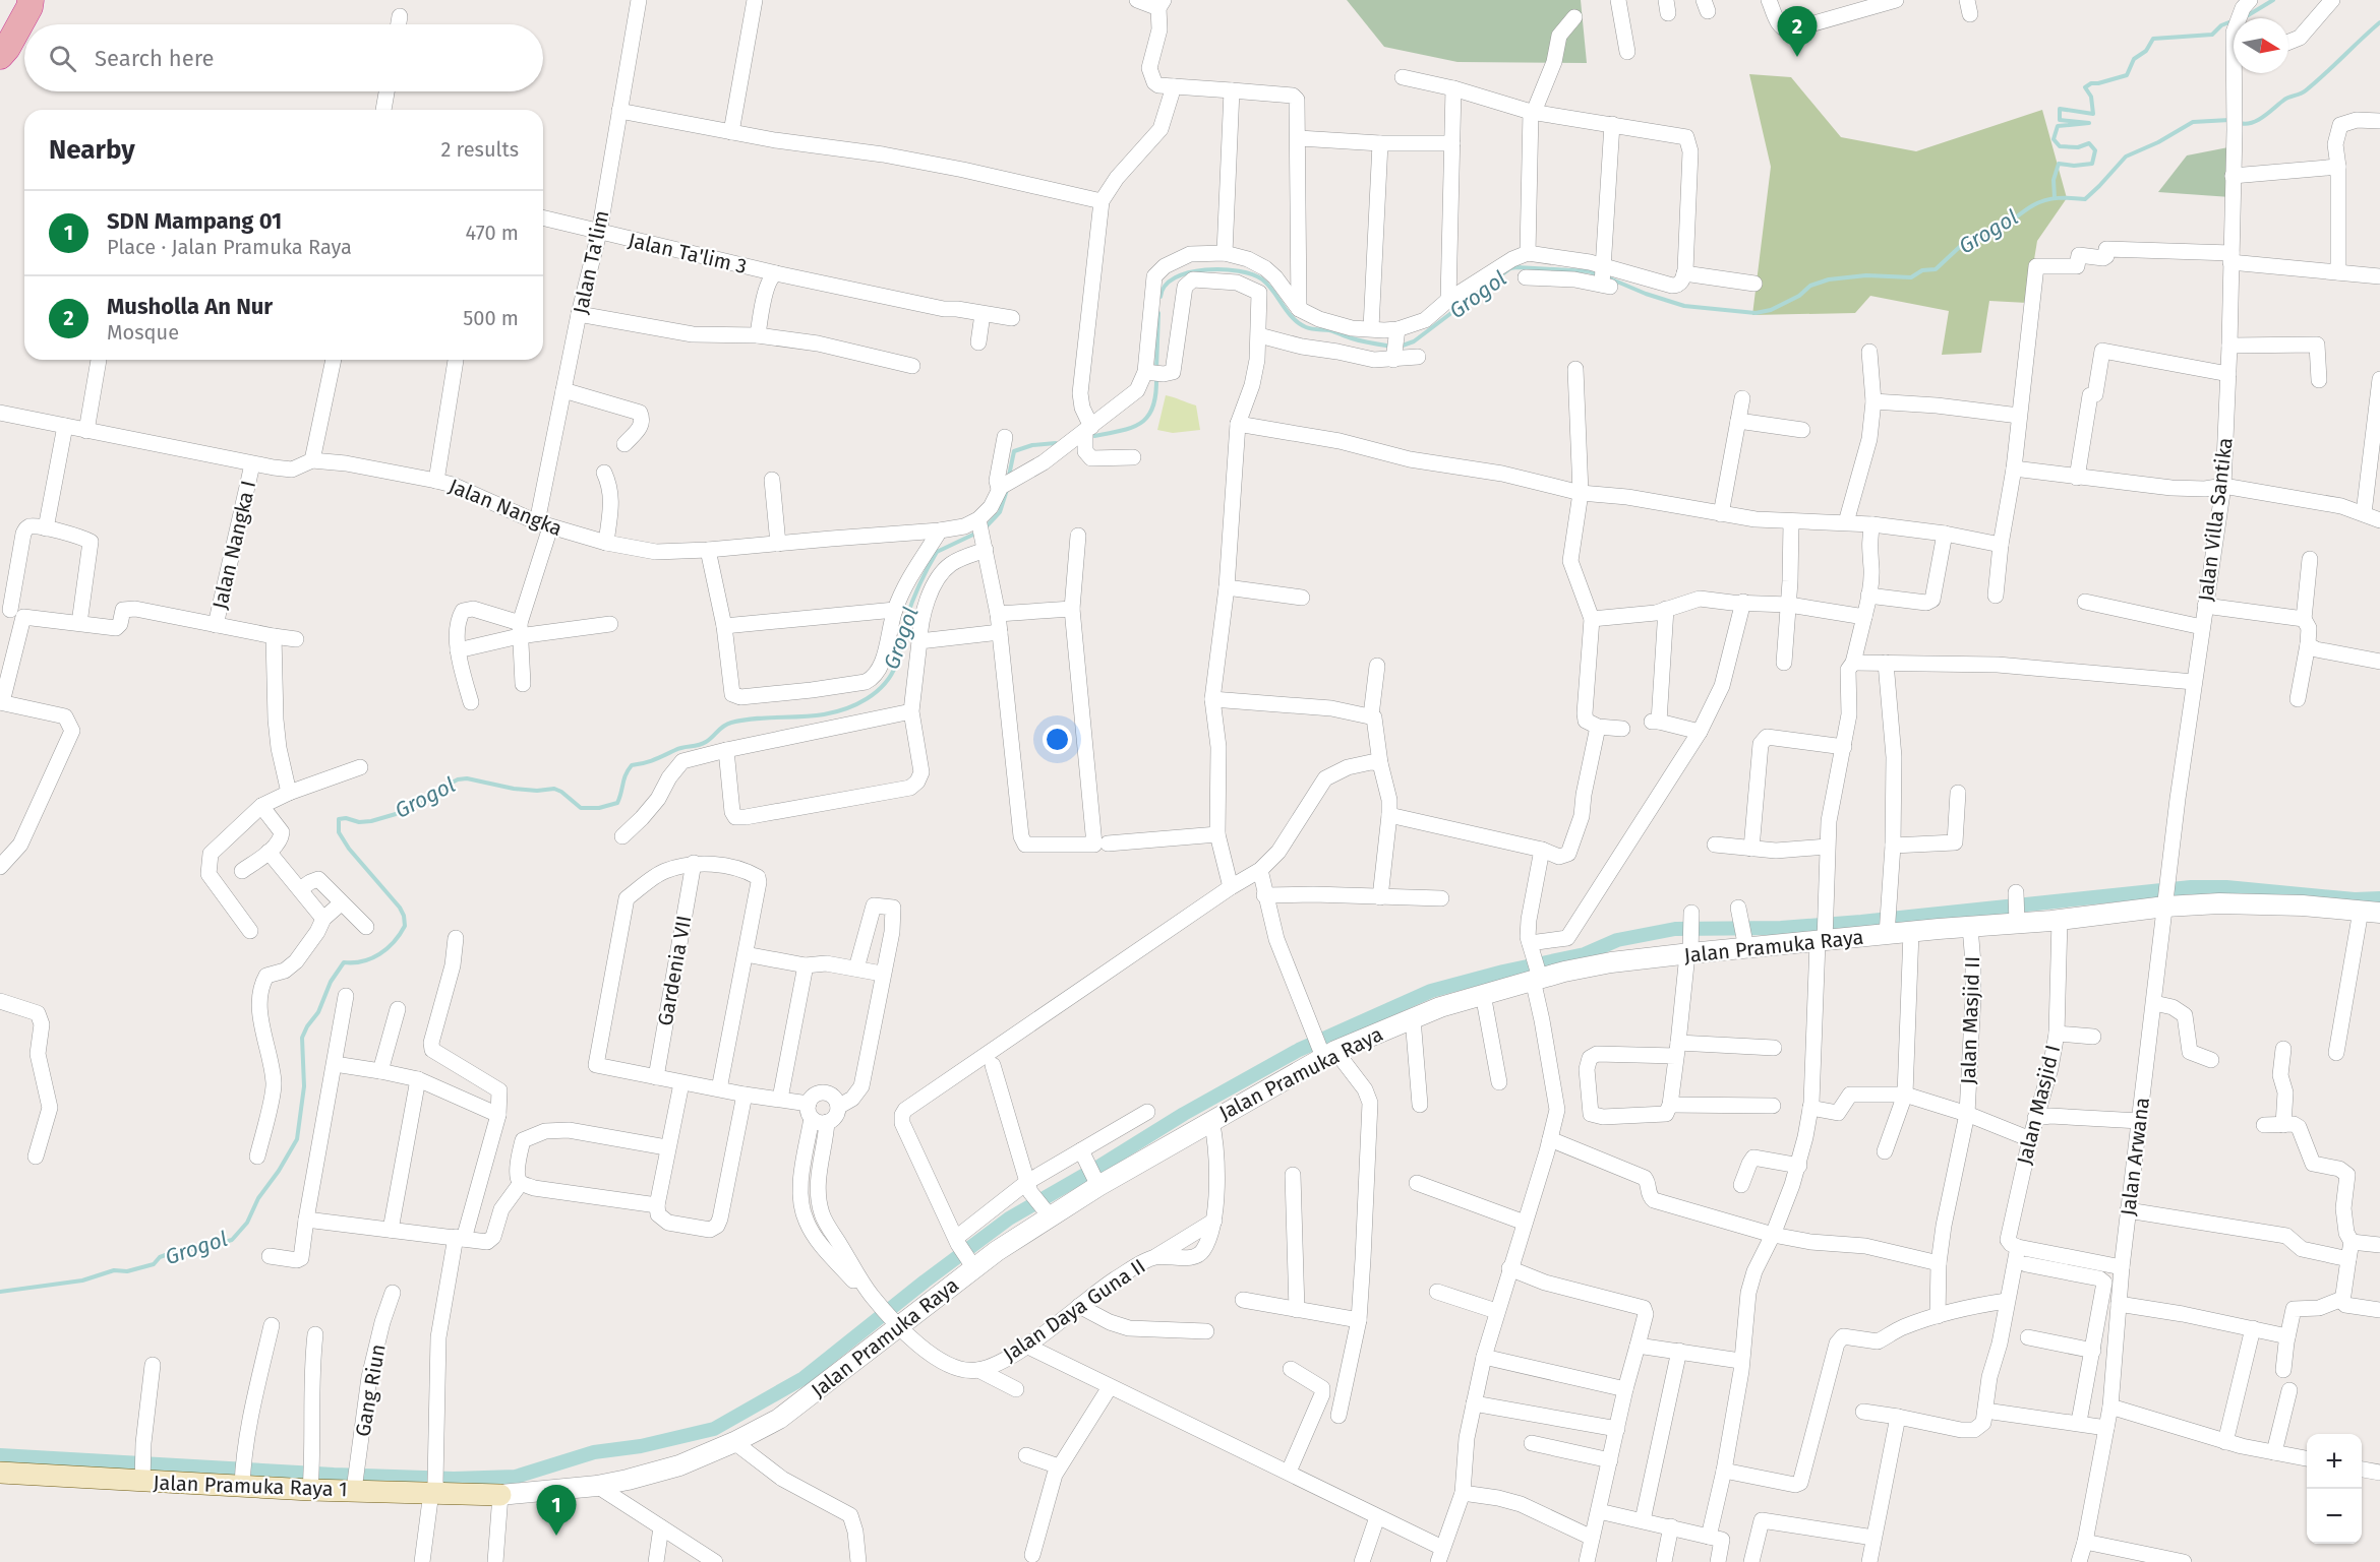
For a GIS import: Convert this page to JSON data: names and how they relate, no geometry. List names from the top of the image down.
{
  "streets": {
    "main road": ["Jalan Pramuka Raya 1"],
    "street": [
      "Jalan Ta'lim 3",
      "Jalan Ta'lim",
      "Jalan Nangka",
      "Jalan Villa Santika",
      "Jalan Nangka I",
      "Jalan Pramuka Raya",
      "Gardenia VII",
      "Jalan Masjid II",
      "Jalan Masjid I",
      "Jalan Arwana",
      "Jalan Daya Guna II",
      "Gang Riun"
    ]
  },
  "crossings": [
    ["Jalan Ta'lim 3", "Jalan Ta'lim"],
    ["Jalan Ta'lim", "Jalan Nangka"],
    ["Jalan Nangka", "Jalan Nangka I"],
    ["Jalan Villa Santika", "Jalan Pramuka Raya"],
    ["Jalan Villa Santika", "Jalan Arwana"],
    ["Jalan Pramuka Raya", "Jalan Masjid II"],
    ["Jalan Pramuka Raya", "Jalan Masjid I"],
    ["Jalan Pramuka Raya", "Jalan Arwana"],
    ["Jalan Pramuka Raya", "Jalan Daya Guna II"],
    ["Jalan Pramuka Raya", "Jalan Pramuka Raya 1"],
    ["Gang Riun", "Jalan Pramuka Raya 1"]
  ],
  "water": ["Grogol"],
  "north": "right",
  "page": {
    "pins": ["2", "1"],
    "search": "Search here",
    "heading": ["Nearby", "2 results"],
    "list": [
      {
        "mark": "1",
        "name": "SDN Mampang 01",
        "note": "Place · Jalan Pramuka Raya",
        "value": "470 m"
      },
      {
        "mark": "2",
        "name": "Musholla An Nur",
        "note": "Mosque",
        "value": "500 m"
      }
    ],
    "map_buttons": ["+", "−"]
  }
}
